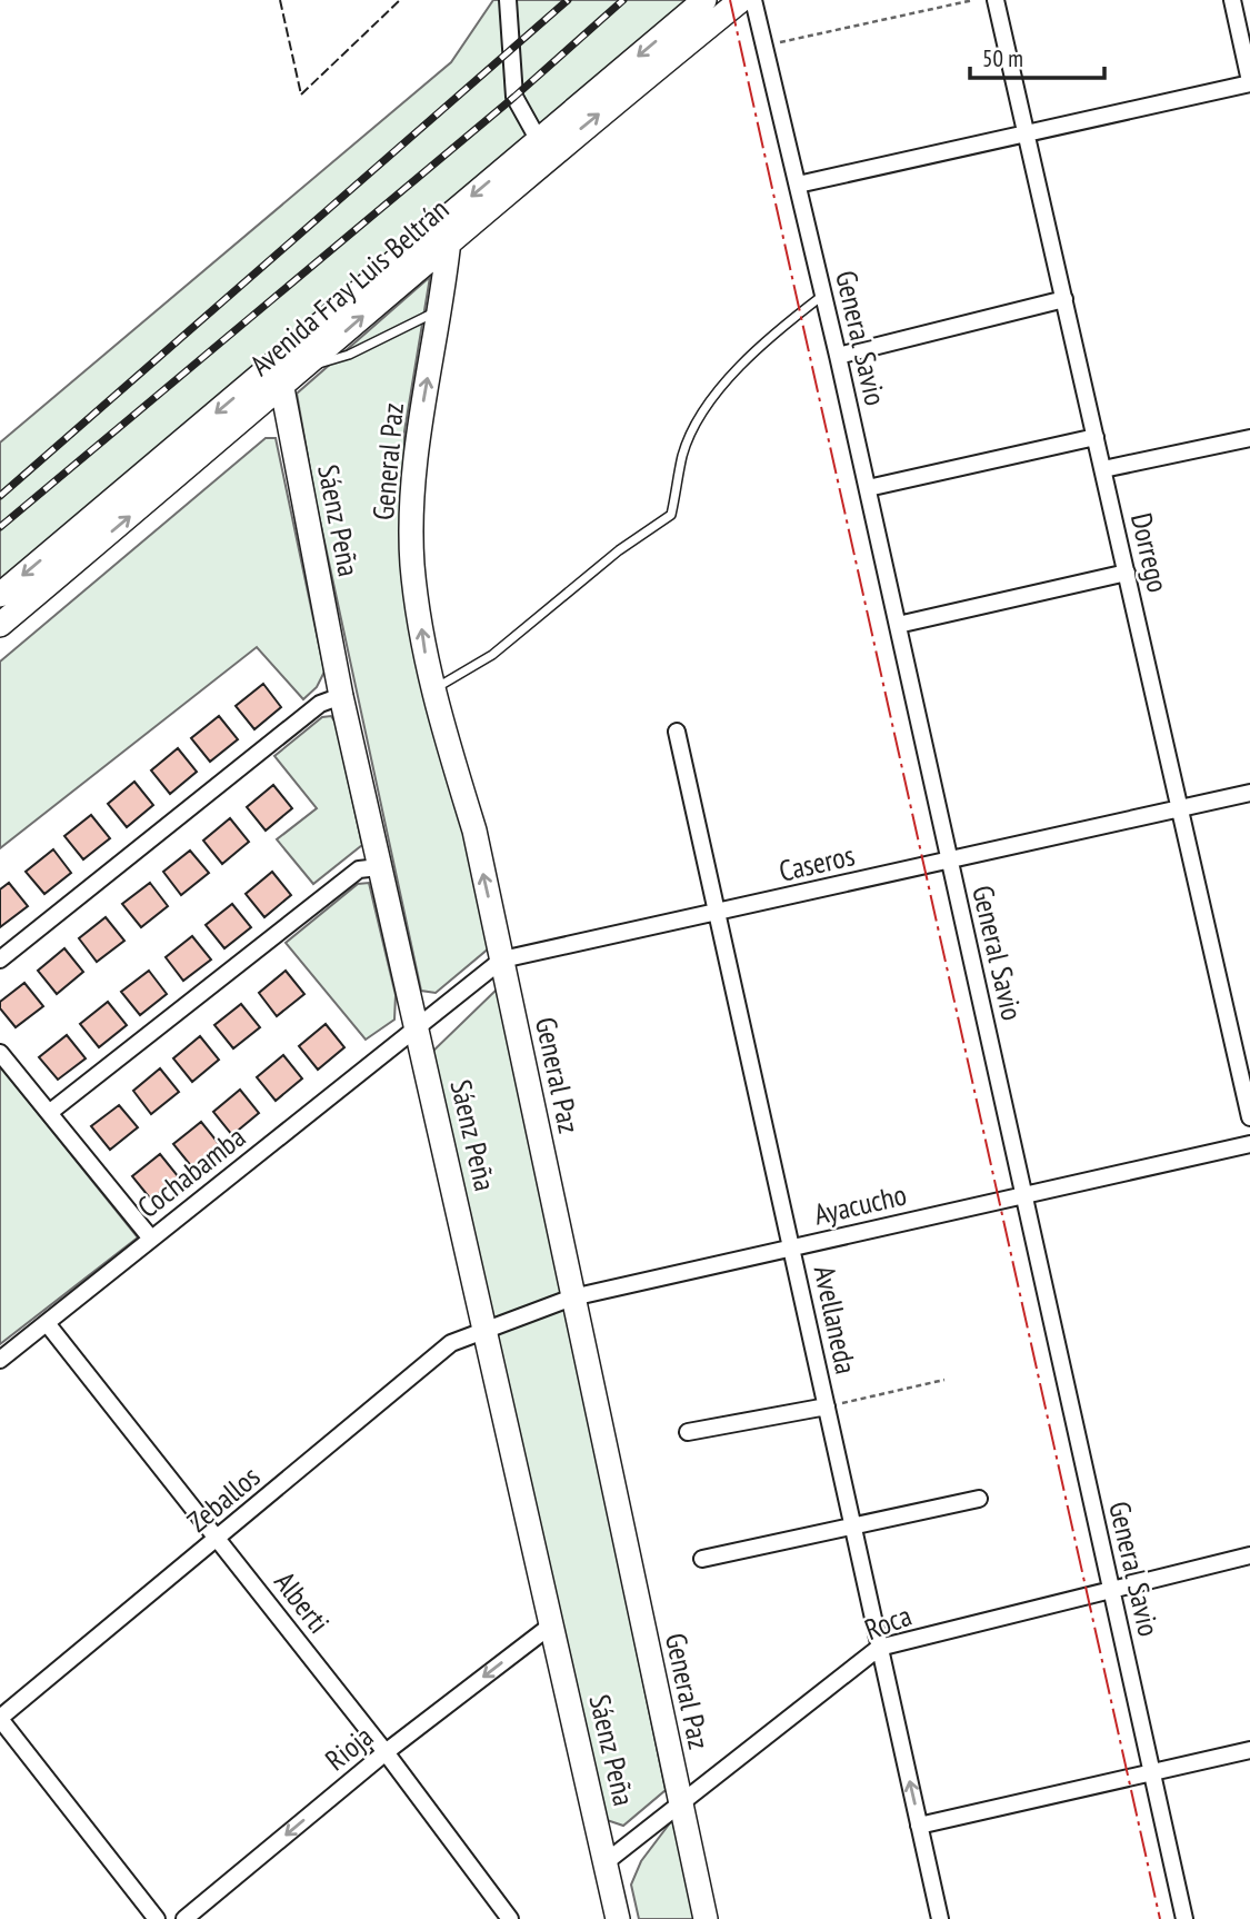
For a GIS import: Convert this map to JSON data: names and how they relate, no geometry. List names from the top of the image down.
{
  "streets": {
    "street": [
      "Avenida Fray Luis Beltrán",
      "General Savio",
      "General Paz",
      "Sáenz Peña",
      "Dorrego",
      "Caseros",
      "Cochabamba",
      "Ayacucho",
      "Avellaneda",
      "Zeballos",
      "Alberti",
      "Roca",
      "Rioja"
    ]
  },
  "crossings": [
    ["Avenida Fray Luis Beltrán", "General Paz"],
    ["Avenida Fray Luis Beltrán", "Sáenz Peña"],
    ["General Savio", "Caseros"],
    ["General Savio", "Ayacucho"],
    ["General Savio", "Roca"],
    ["General Paz", "Caseros"],
    ["General Paz", "Ayacucho"],
    ["General Paz", "Roca"],
    ["Sáenz Peña", "Caseros"],
    ["Sáenz Peña", "Cochabamba"],
    ["Sáenz Peña", "Ayacucho"],
    ["Sáenz Peña", "Zeballos"],
    ["Sáenz Peña", "Roca"],
    ["Sáenz Peña", "Rioja"],
    ["Dorrego", "Caseros"],
    ["Caseros", "Cochabamba"],
    ["Caseros", "Avellaneda"],
    ["Cochabamba", "Alberti"],
    ["Ayacucho", "Avellaneda"],
    ["Ayacucho", "Zeballos"],
    ["Avellaneda", "Roca"],
    ["Zeballos", "Alberti"],
    ["Alberti", "Rioja"]
  ],
  "one_way": ["General Paz", "Rioja"],
  "scale_bar": "50 m"
}
